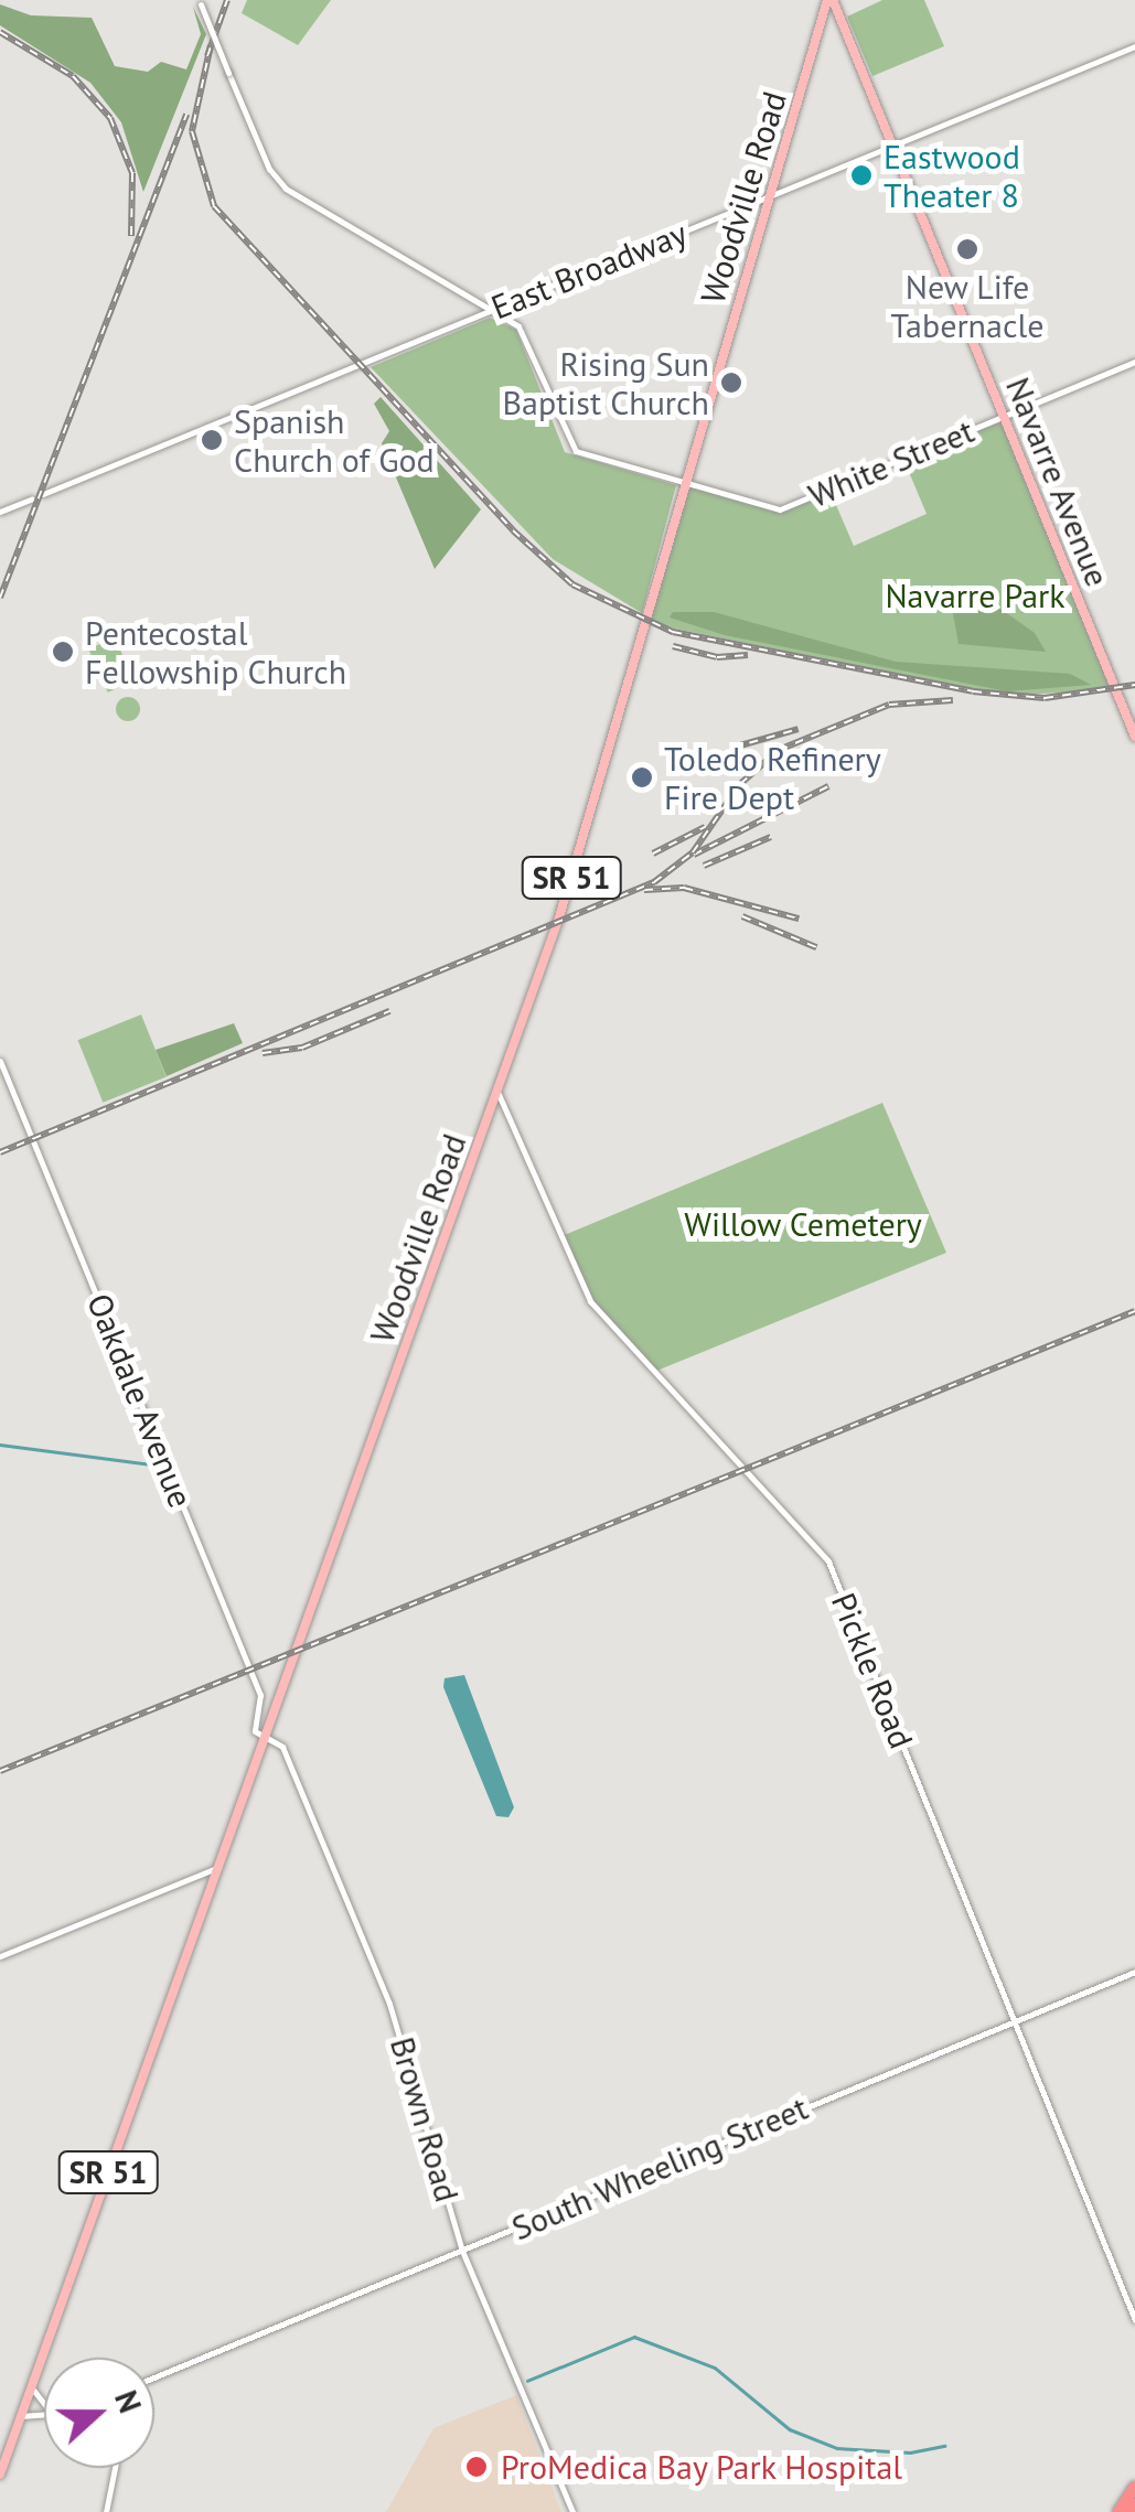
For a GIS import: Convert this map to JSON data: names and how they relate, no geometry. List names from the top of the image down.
{
  "streets": {
    "main road": ["Woodville Road", "Navarre Avenue", "SR 51"],
    "street": [
      "East Broadway",
      "White Street",
      "Oakdale Avenue",
      "Pickle Road",
      "Brown Road",
      "South Wheeling Street"
    ]
  },
  "crossings": [
    ["Woodville Road", "East Broadway"],
    ["Woodville Road", "White Street"],
    ["Woodville Road", "Navarre Avenue"],
    ["Woodville Road", "Oakdale Avenue"],
    ["Woodville Road", "Pickle Road"],
    ["Woodville Road", "Brown Road"],
    ["East Broadway", "Navarre Avenue"],
    ["White Street", "Navarre Avenue"],
    ["Oakdale Avenue", "Brown Road"],
    ["Pickle Road", "South Wheeling Street"],
    ["Brown Road", "South Wheeling Street"]
  ],
  "parks": ["Navarre Park", "Willow Cemetery"],
  "places": [
    "Eastwood Theater 8",
    "New Life Tabernacle",
    "Rising Sun Baptist Church",
    "Spanish Church of God",
    "Pentecostal Fellowship Church",
    "Toledo Refinery Fire Dept",
    "ProMedica Bay Park Hospital"
  ],
  "north": "right"
}
